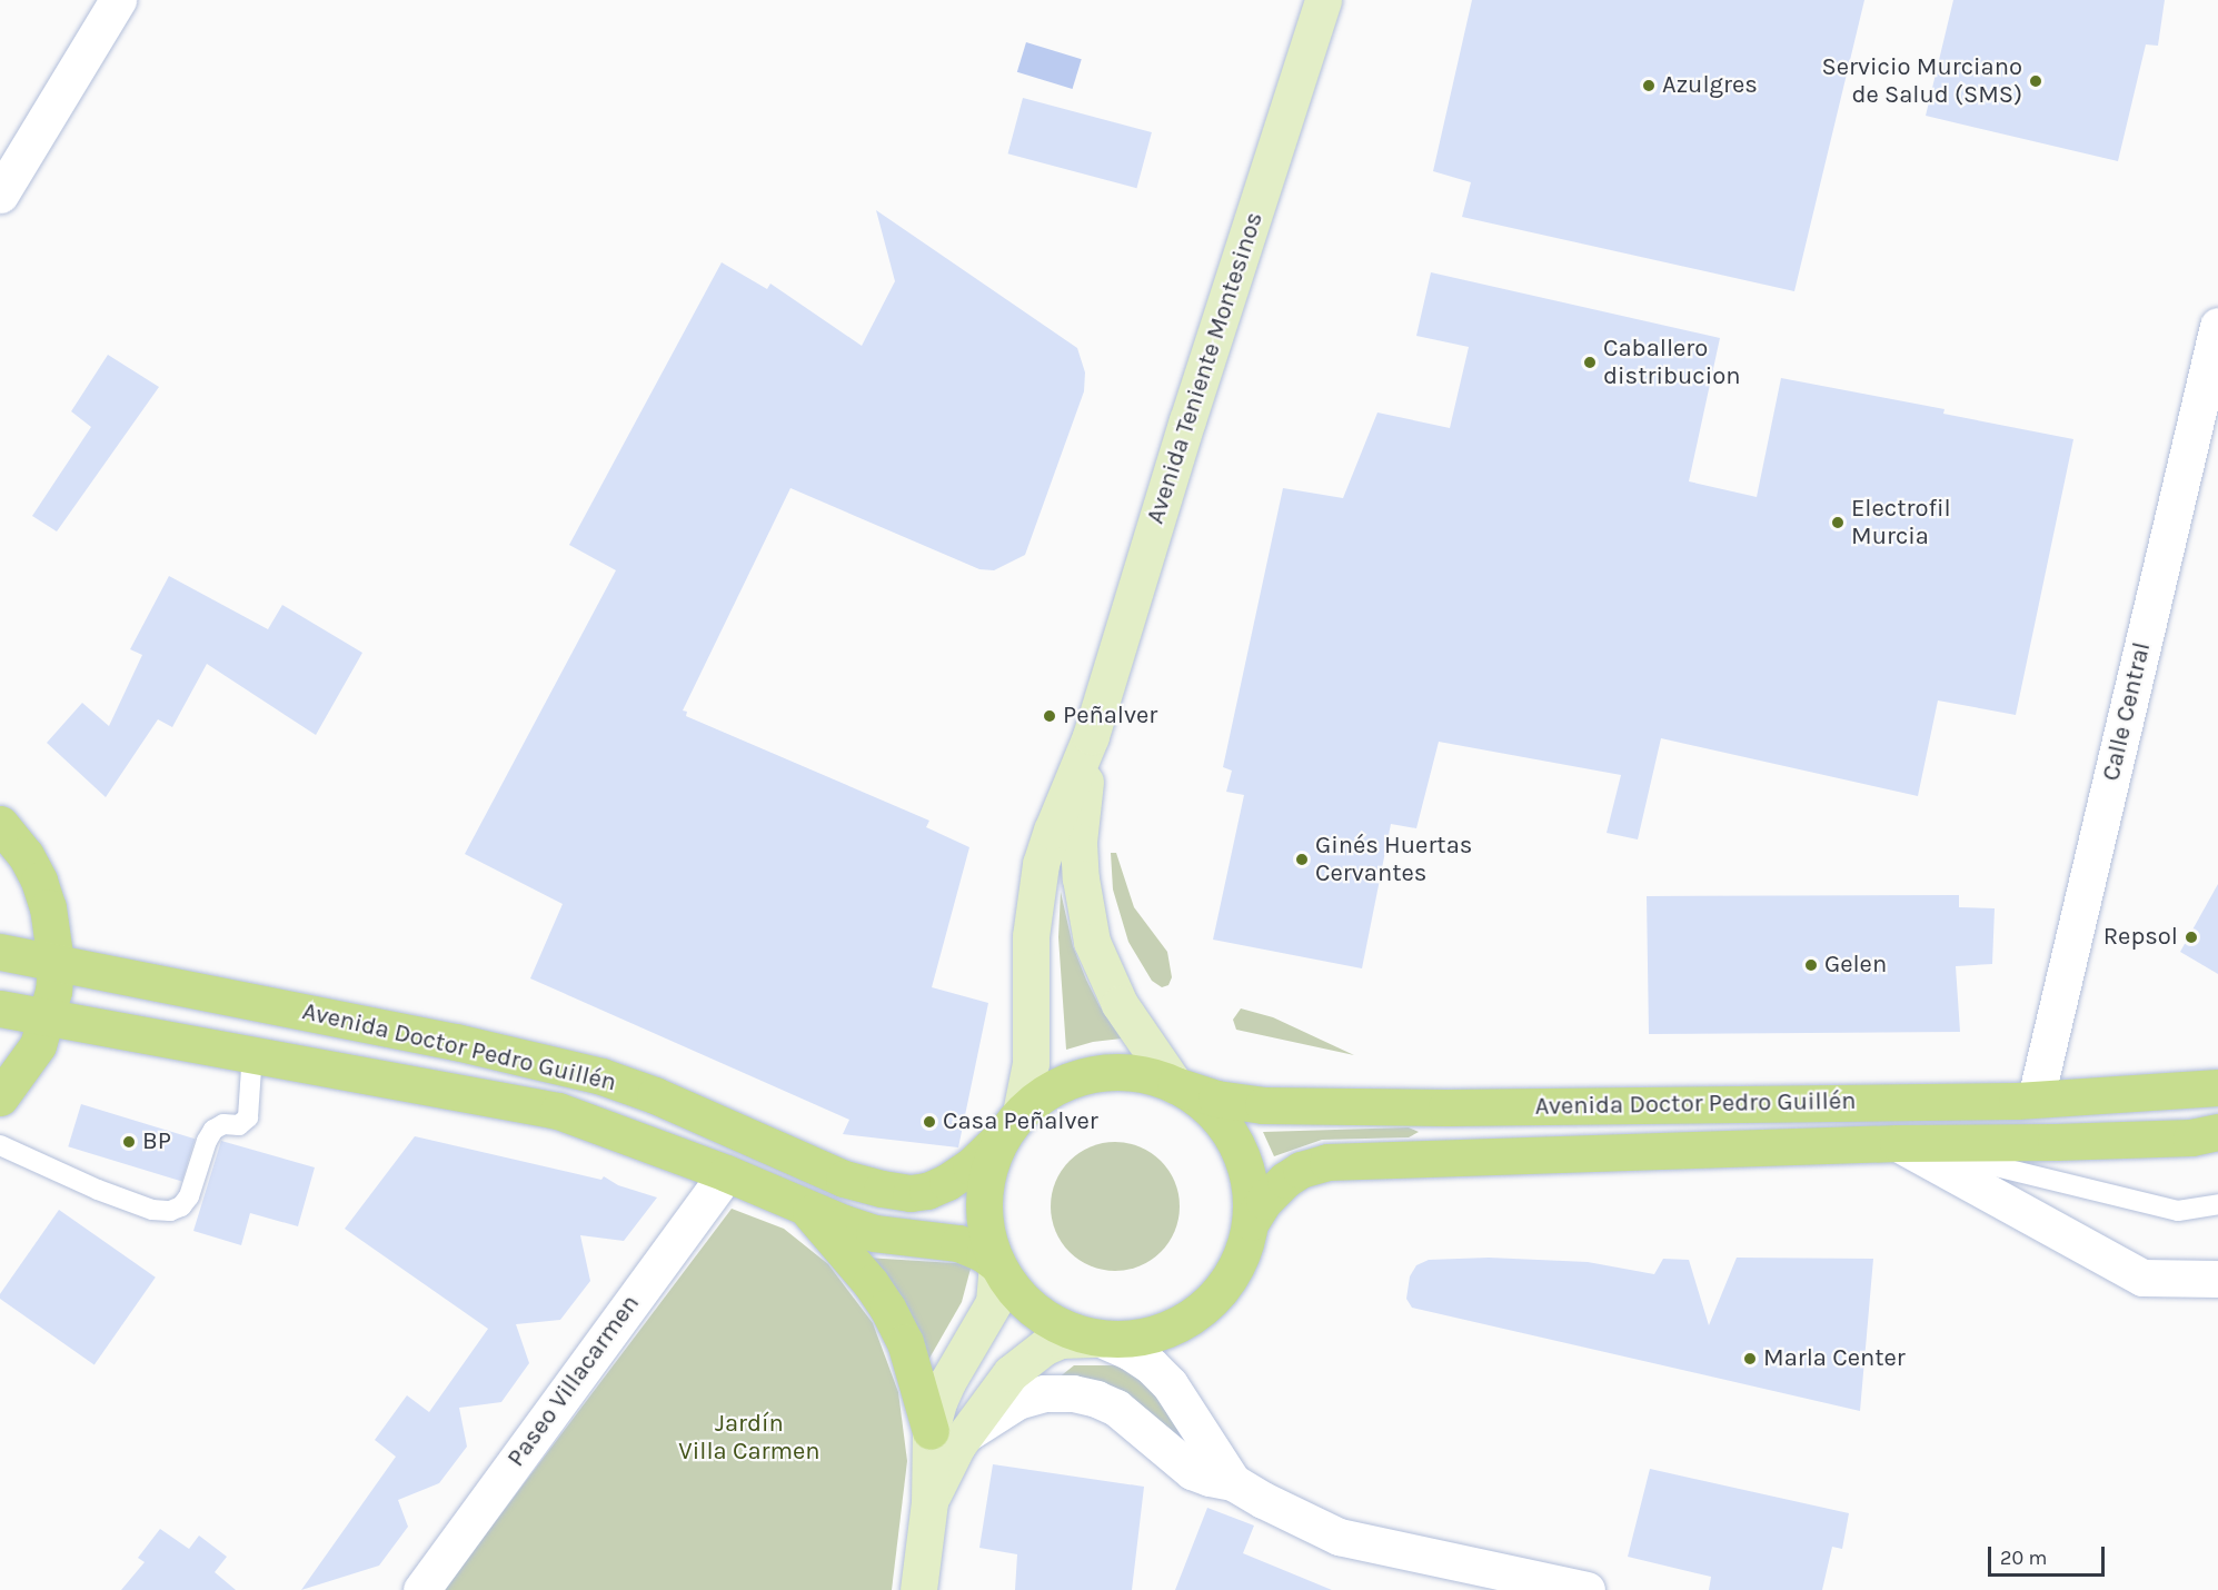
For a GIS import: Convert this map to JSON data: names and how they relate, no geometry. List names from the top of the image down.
{
  "streets": {
    "main road": ["Avenida Teniente Montesinos", "Avenida Doctor Pedro Guillén"],
    "street": ["Calle Central", "Paseo Villacarmen"]
  },
  "crossings": [
    ["Avenida Teniente Montesinos", "Avenida Doctor Pedro Guillén"],
    ["Calle Central", "Avenida Doctor Pedro Guillén"],
    ["Avenida Doctor Pedro Guillén", "Paseo Villacarmen"]
  ],
  "parks": ["Jardín Villa Carmen"],
  "places": [
    "Servicio Murciano de Salud (SMS)",
    "Azulgres",
    "Caballero distribucion",
    "Electrofil Murcia",
    "Peñalver",
    "Ginés Huertas Cervantes",
    "Repsol",
    "Gelen",
    "Casa Peñalver",
    "BP",
    "Marla Center"
  ],
  "scale_bar": "20 m"
}
